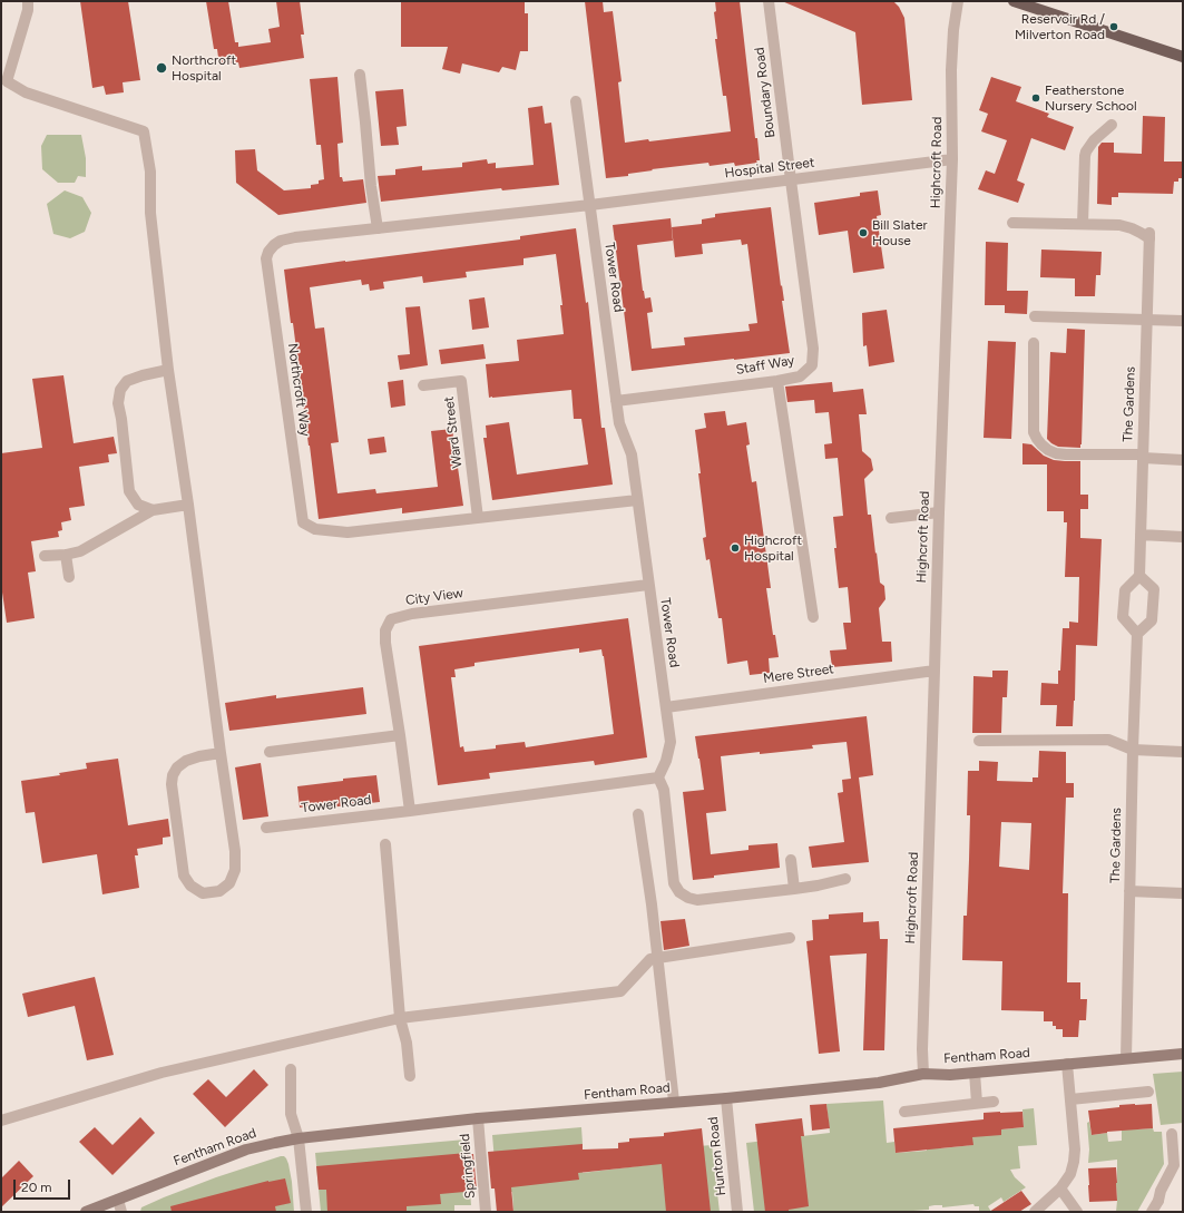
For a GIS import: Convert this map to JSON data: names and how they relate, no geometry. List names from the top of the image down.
{
  "streets": {
    "street": [
      "Boundary Road",
      "Highcroft Road",
      "Hospital Street",
      "Tower Road",
      "Staff Way",
      "Northcroft Way",
      "The Gardens",
      "Ward Street",
      "City View",
      "Mere Street",
      "Fentham Road",
      "Hunton Road",
      "Springfield"
    ]
  },
  "crossings": [
    ["Boundary Road", "Hospital Street"],
    ["Boundary Road", "Staff Way"],
    ["Highcroft Road", "Hospital Street"],
    ["Highcroft Road", "Mere Street"],
    ["Highcroft Road", "Fentham Road"],
    ["Hospital Street", "Tower Road"],
    ["Hospital Street", "Staff Way"],
    ["Hospital Street", "Northcroft Way"],
    ["Tower Road", "Staff Way"],
    ["Tower Road", "Northcroft Way"],
    ["Tower Road", "City View"],
    ["Tower Road", "Mere Street"],
    ["Northcroft Way", "Ward Street"],
    ["The Gardens", "Fentham Road"],
    ["Fentham Road", "Hunton Road"],
    ["Fentham Road", "Springfield"]
  ],
  "places": [
    "Reservoir Rd / Milverton Road",
    "Northcroft Hospital",
    "Featherstone Nursery School",
    "Bill Slater House",
    "Highcroft Hospital"
  ],
  "scale_bar": "20 m"
}
